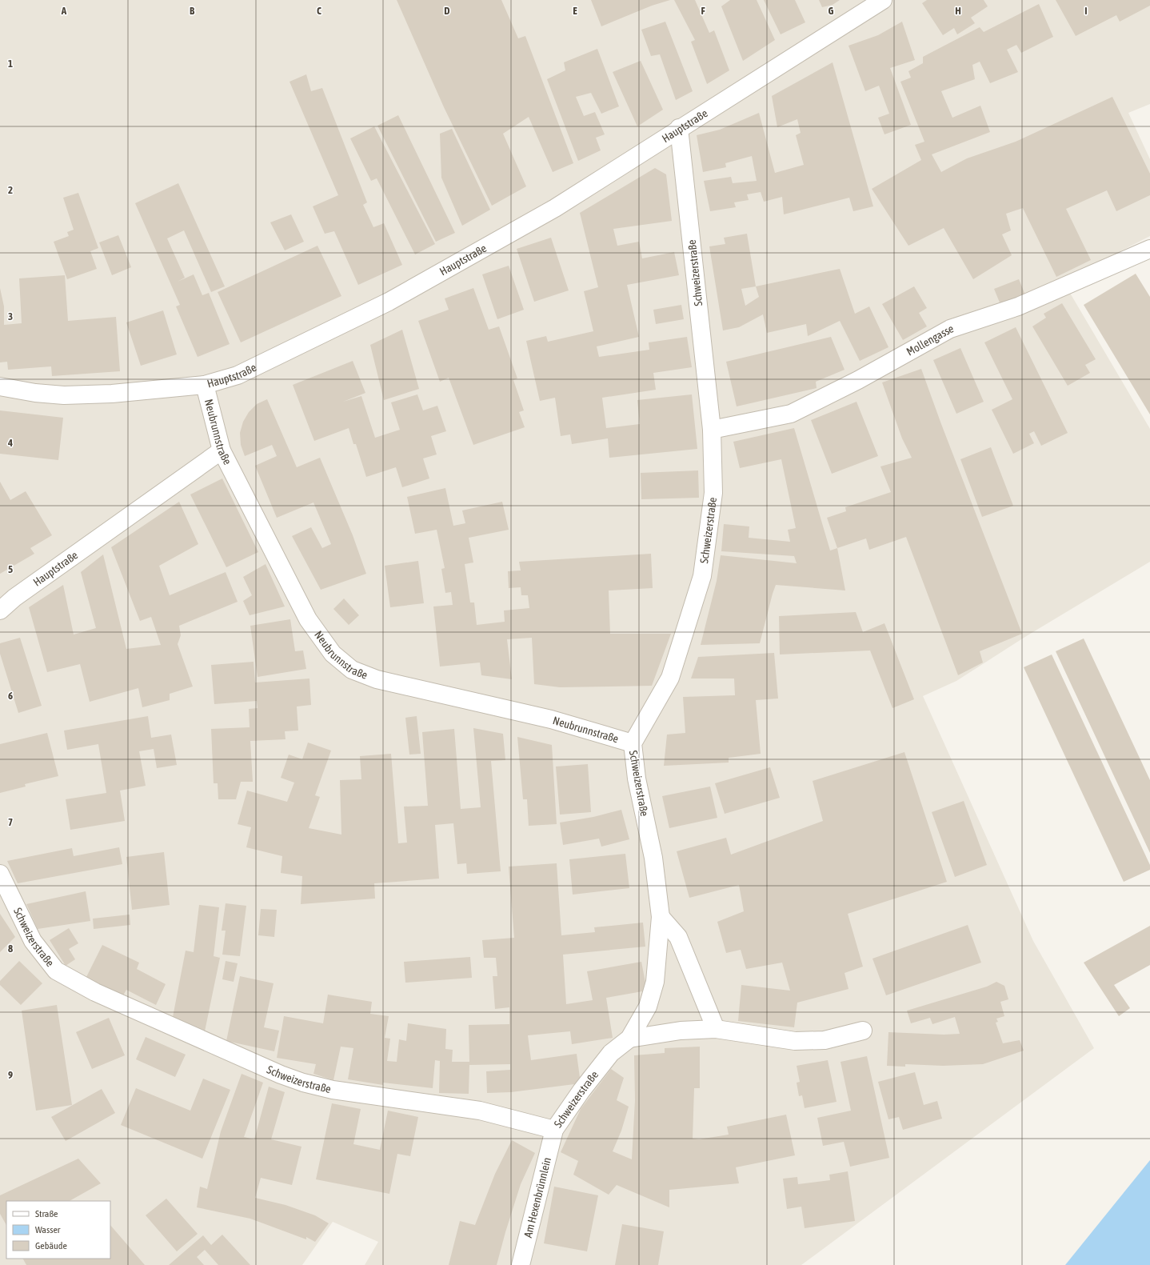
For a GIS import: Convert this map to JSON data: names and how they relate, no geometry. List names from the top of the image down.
{
  "streets": {
    "street": [
      "Hauptstraße",
      "Schweizerstraße",
      "Mollengasse",
      "Neubrunnstraße",
      "Am Hexenbrünnlein"
    ]
  },
  "crossings": [
    ["Hauptstraße", "Schweizerstraße"],
    ["Hauptstraße", "Neubrunnstraße"],
    ["Schweizerstraße", "Mollengasse"],
    ["Schweizerstraße", "Neubrunnstraße"],
    ["Schweizerstraße", "Am Hexenbrünnlein"]
  ],
  "legend": ["Straße", "Wasser", "Gebäude"],
  "grid": {
    "columns": [
      "A",
      "B",
      "C",
      "D",
      "E",
      "F",
      "G",
      "H",
      "I"
    ],
    "rows": [
      "1",
      "2",
      "3",
      "4",
      "5",
      "6",
      "7",
      "8",
      "9"
    ]
  }
}
